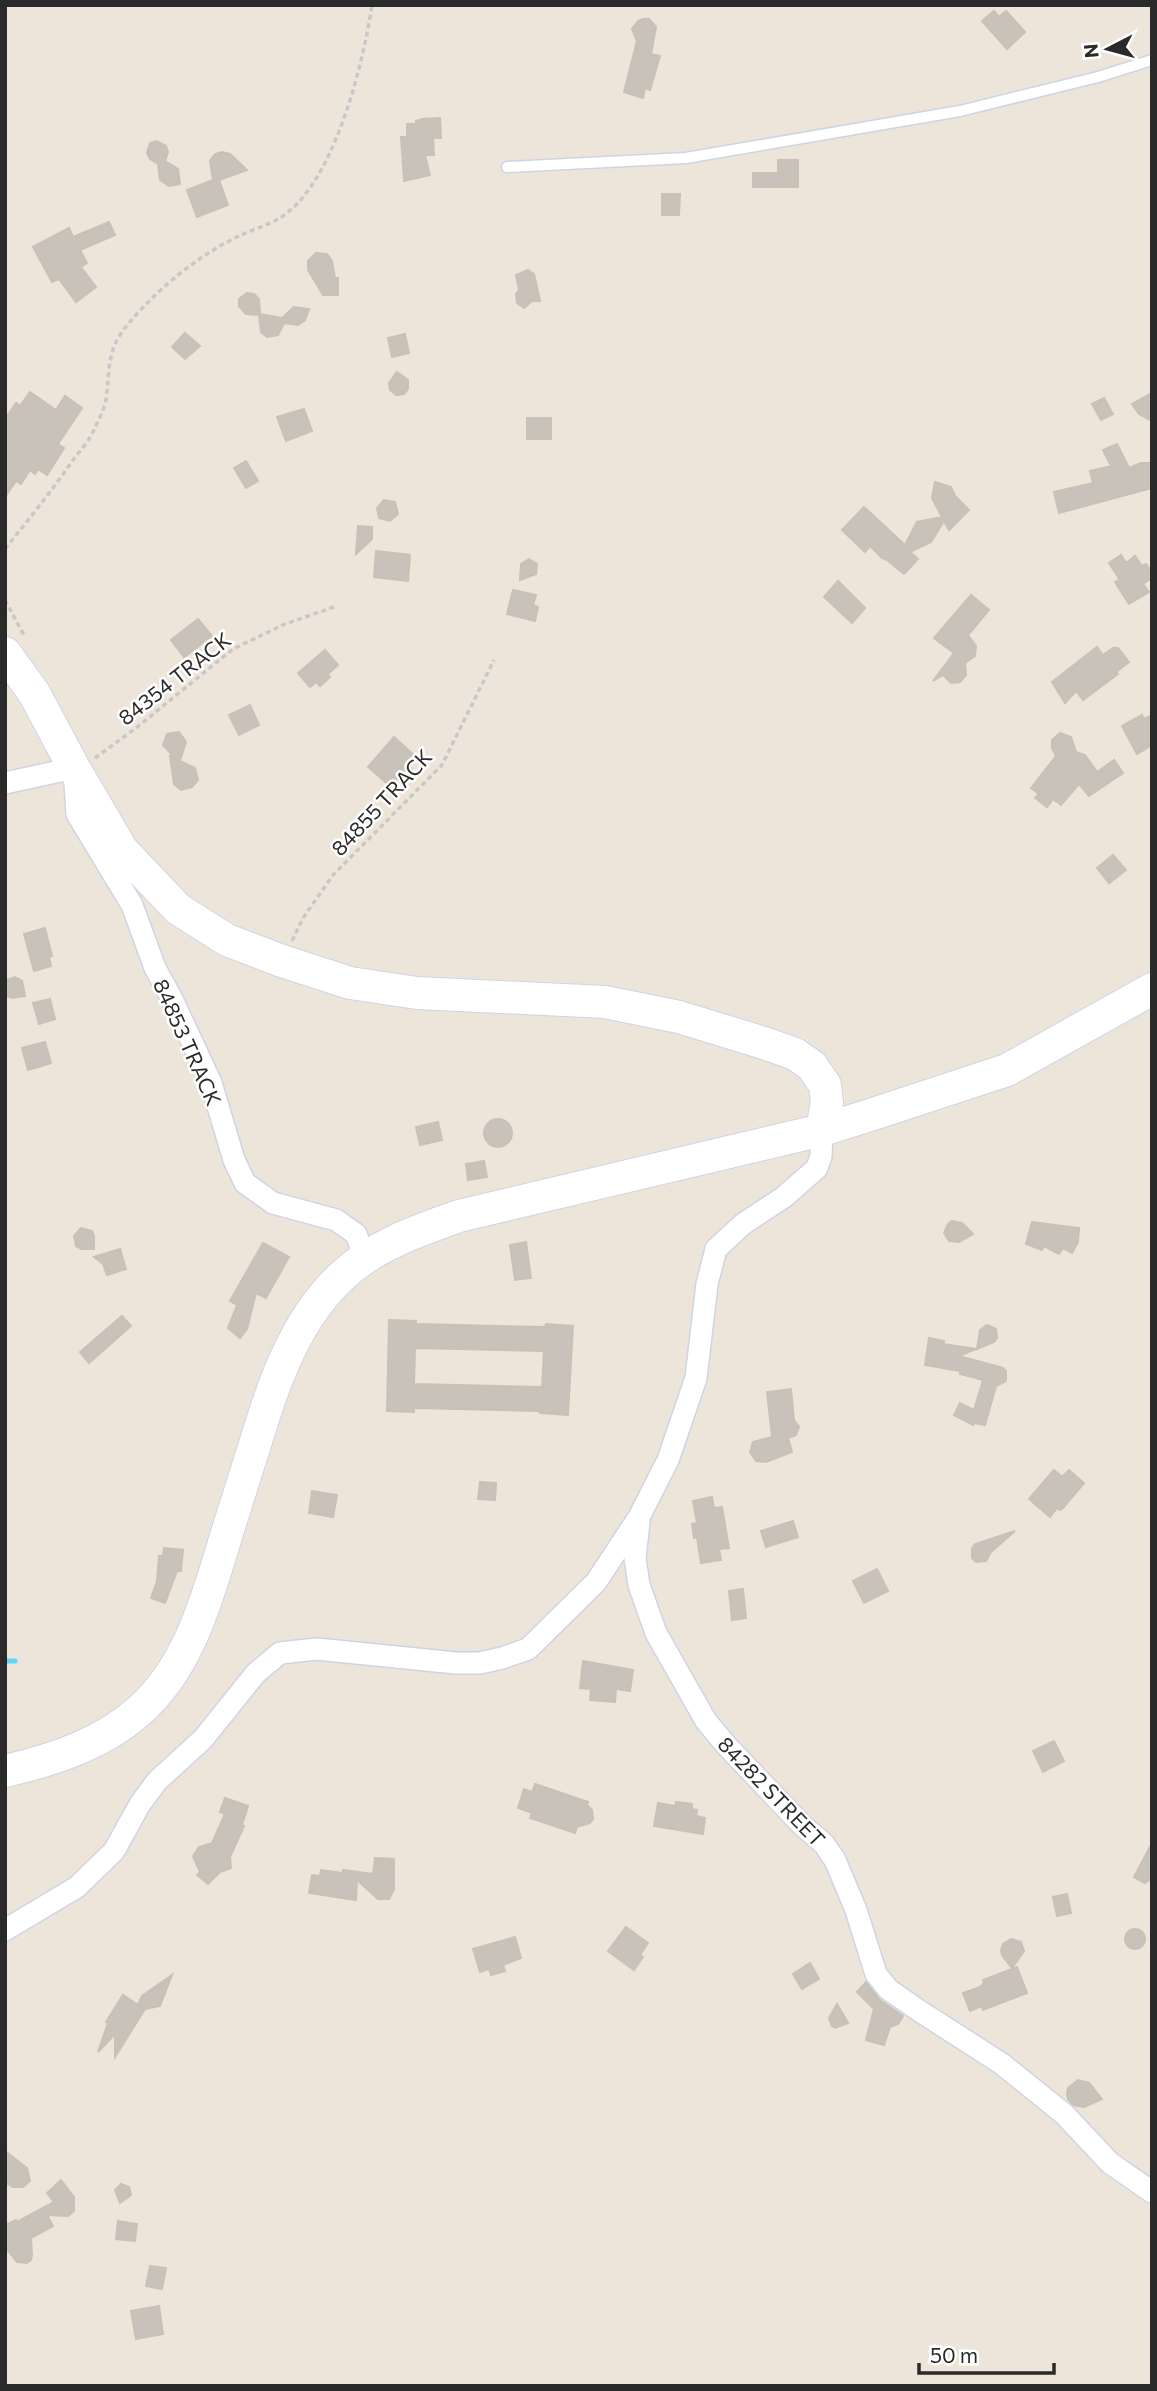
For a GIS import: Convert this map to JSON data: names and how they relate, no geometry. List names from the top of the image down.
{
  "streets": {
    "street": ["84853 TRACK", "84282 STREET"],
    "path": ["84354 TRACK", "84855 TRACK"]
  },
  "crossings": [
    ["84354 TRACK", "84853 TRACK"]
  ],
  "scale_bar": "50 m",
  "north": "left"
}
